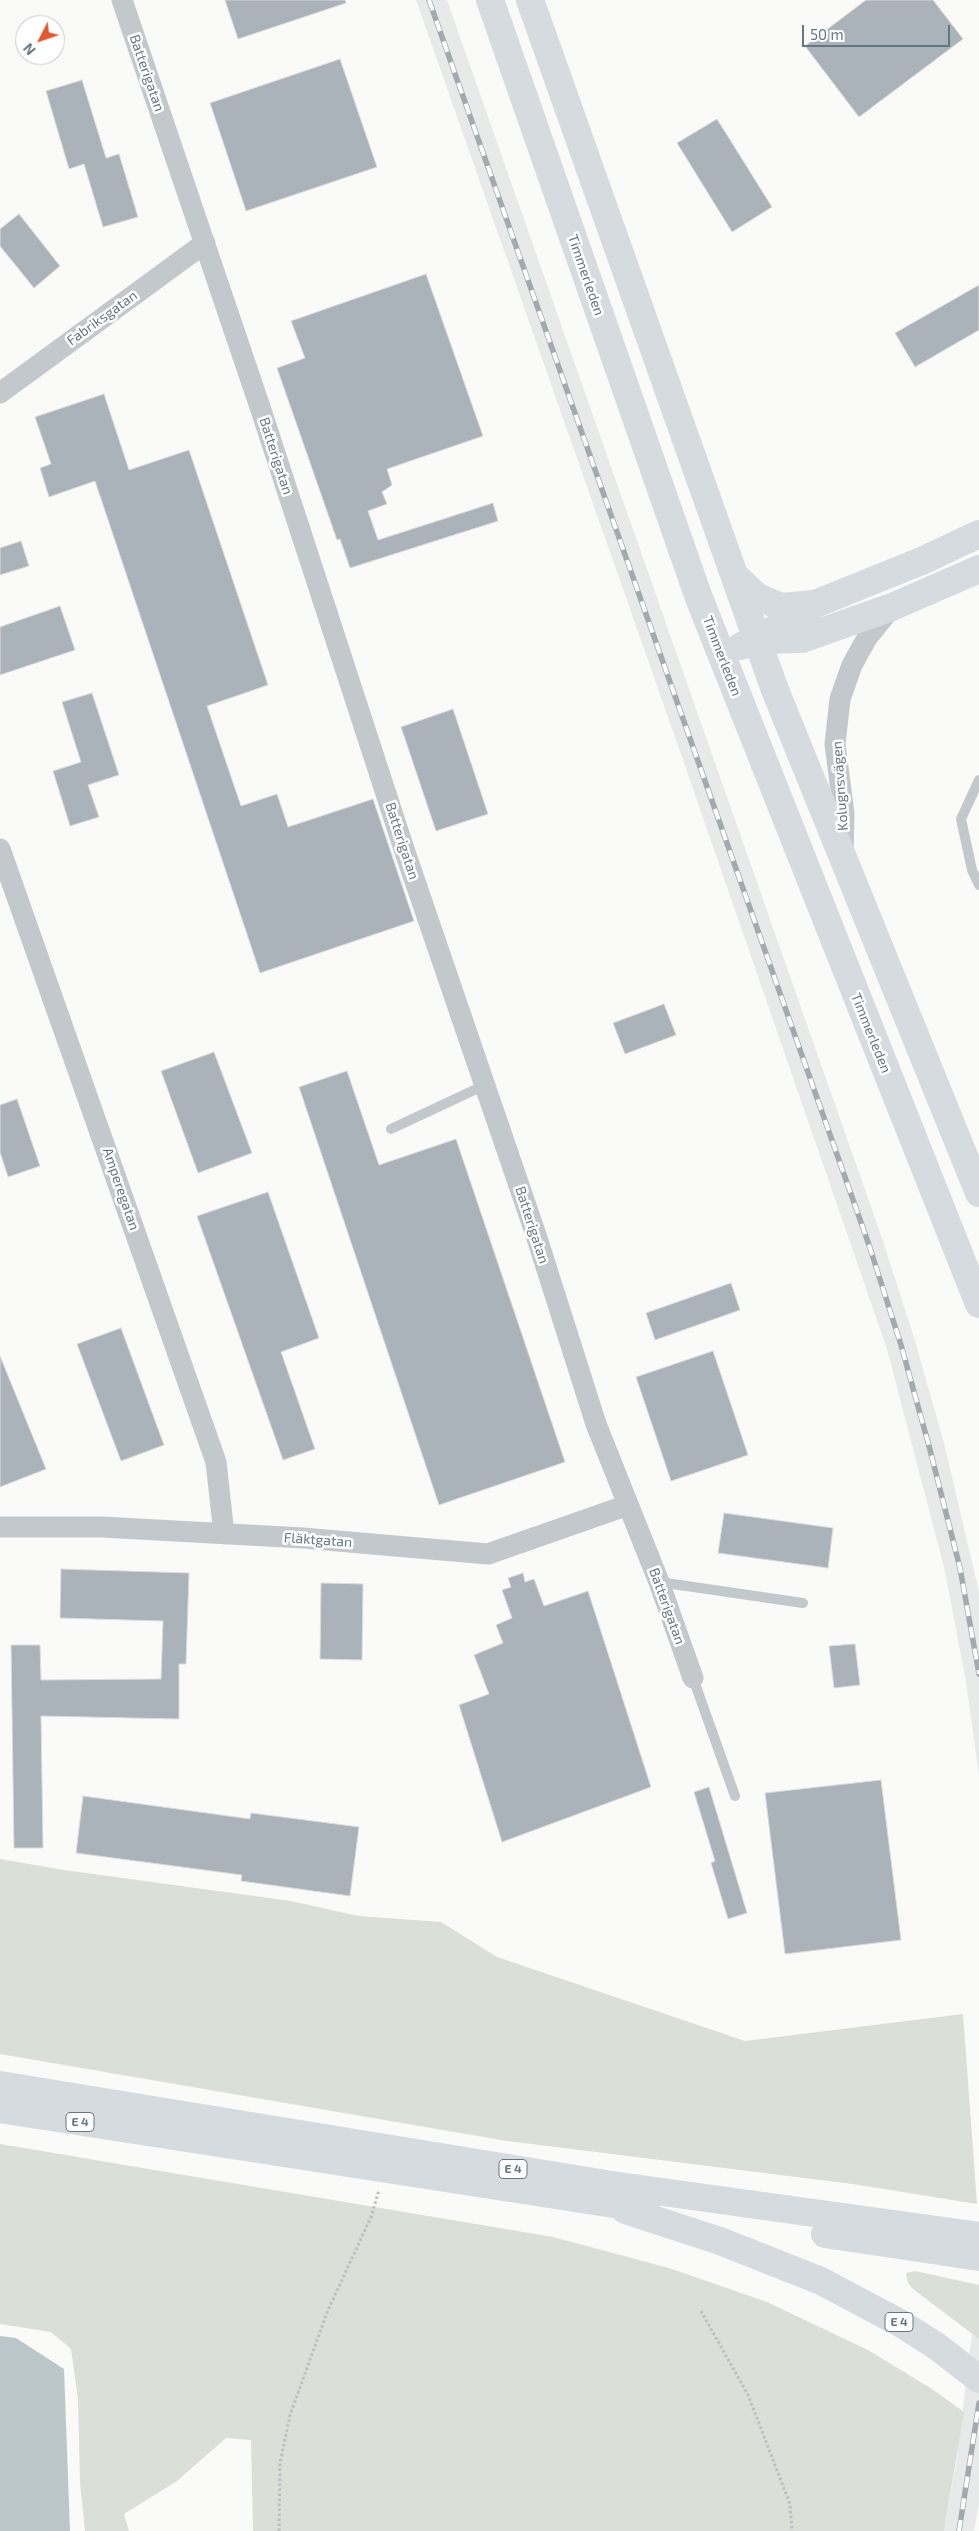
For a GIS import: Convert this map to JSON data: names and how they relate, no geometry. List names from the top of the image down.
{
  "streets": {
    "main road": ["Timmerleden", "Kolugnsvägen", "E 4"],
    "street": [
      "Batterigatan",
      "Fabriksgatan",
      "Amperegatan",
      "Fläktgatan"
    ]
  },
  "crossings": [
    ["Batterigatan", "Fabriksgatan"],
    ["Batterigatan", "Fläktgatan"],
    ["Timmerleden", "Kolugnsvägen"],
    ["Amperegatan", "Fläktgatan"]
  ],
  "scale_bar": "50 m",
  "north": "bottom left"
}
